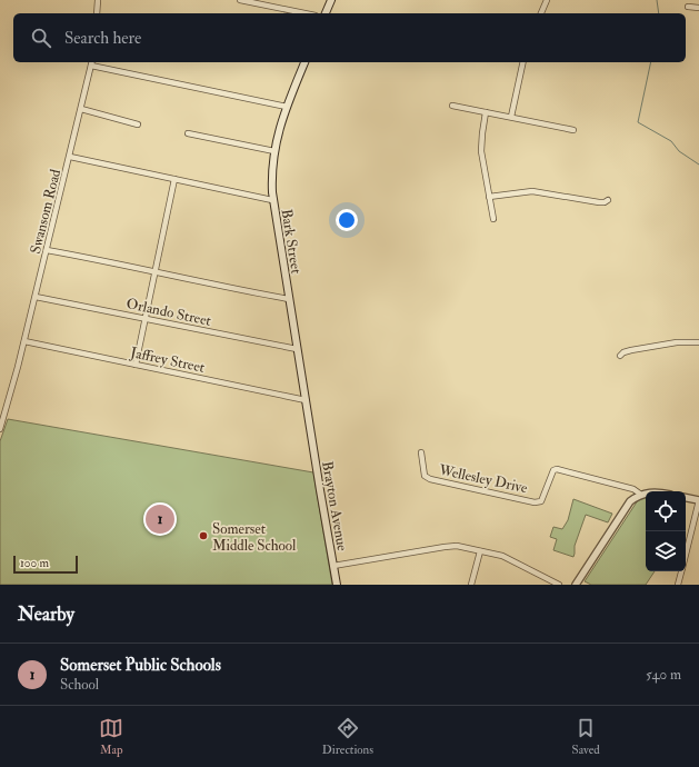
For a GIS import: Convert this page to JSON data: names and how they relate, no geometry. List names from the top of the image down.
{
  "streets": {
    "main road": ["Bark Street", "Brayton Avenue"],
    "street": [
      "Swansom Road",
      "Orlando Street",
      "Jaffrey Street",
      "Wellesley Drive"
    ]
  },
  "crossings": [
    ["Swansom Road", "Orlando Street"],
    ["Swansom Road", "Jaffrey Street"],
    ["Bark Street", "Orlando Street"],
    ["Bark Street", "Jaffrey Street"],
    ["Bark Street", "Brayton Avenue"]
  ],
  "places": ["Somerset Middle School"],
  "scale_bar": "100 m",
  "page": {
    "search": "Search here",
    "pins": "1",
    "scale": "100 m",
    "heading": "Nearby",
    "list": [
      {
        "mark": "1",
        "name": "Somerset Public Schools",
        "note": "School",
        "value": "540 m"
      }
    ],
    "nav": ["Map", "Directions", "Saved"]
  }
}
